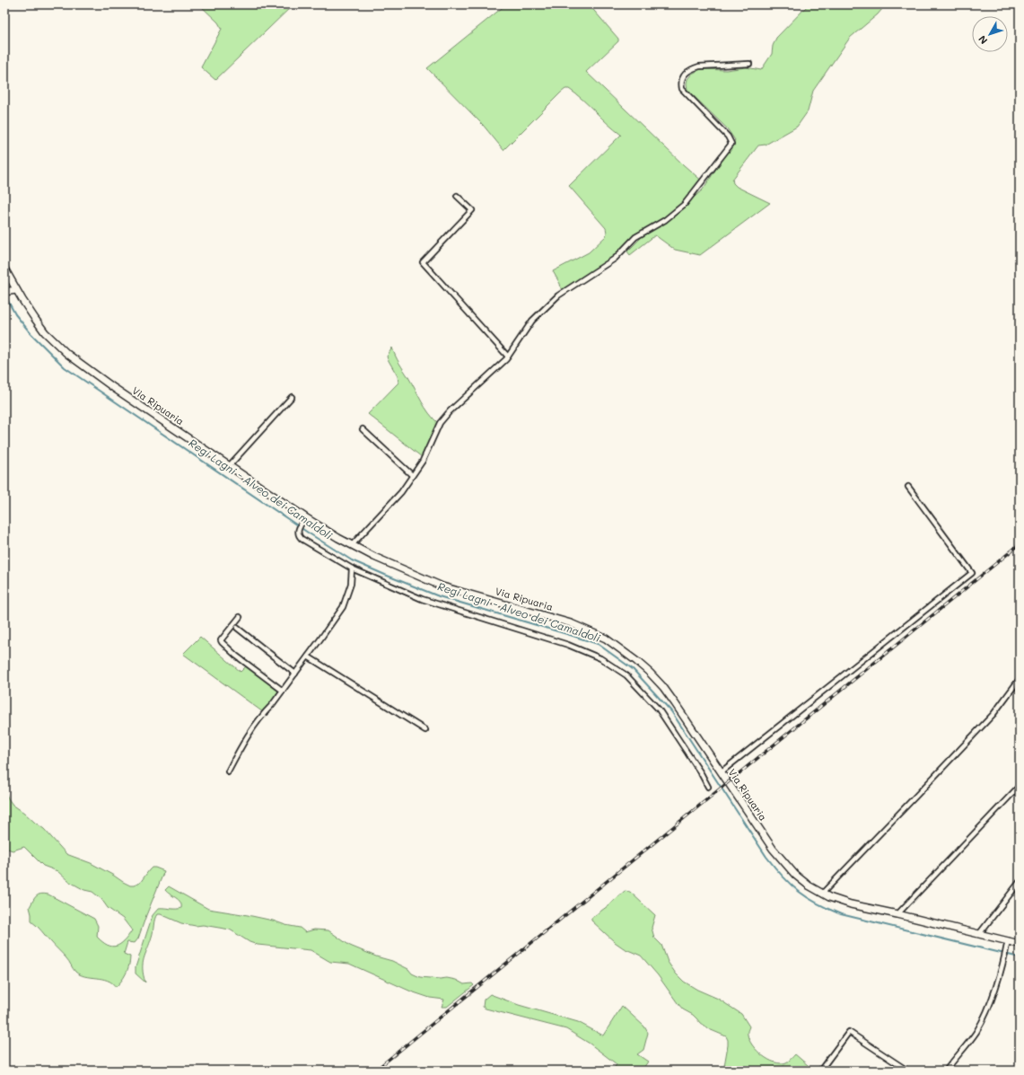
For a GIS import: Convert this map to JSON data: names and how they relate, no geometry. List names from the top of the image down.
{
  "streets": {
    "street": ["Via Ripuaria"]
  },
  "water": ["Regi Lagni - Alveo dei Camaldoli"],
  "north": "bottom left"
}
